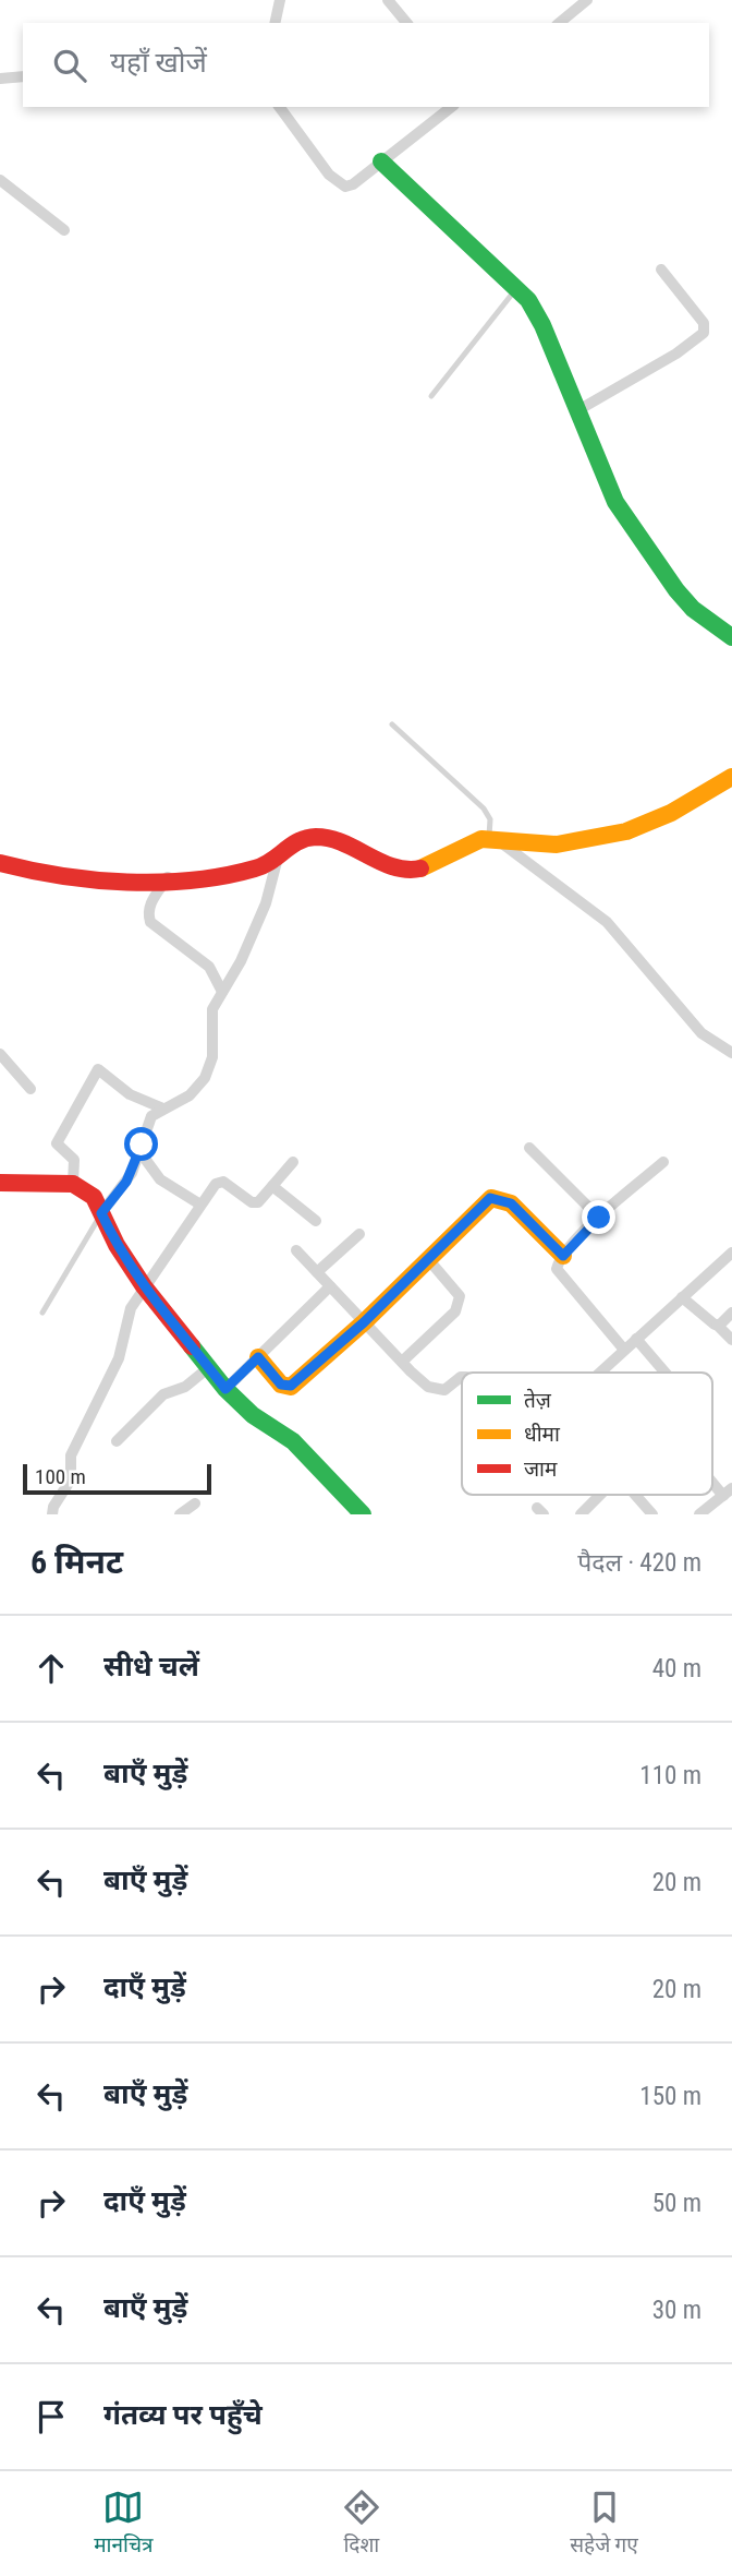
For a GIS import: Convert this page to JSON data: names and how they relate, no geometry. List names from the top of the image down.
{
  "legend": ["तेज़", "धीमा", "जाम"],
  "scale_bar": "100 m",
  "page": {
    "search": "यहाँ खोजें",
    "scale": "100 m",
    "heading": ["6 मिनट", "पैदल · 420 m"],
    "list": [
      ["सीधे चलें", "40 m"],
      ["बाएँ मुड़ें", "110 m"],
      ["बाएँ मुड़ें", "20 m"],
      ["दाएँ मुड़ें", "20 m"],
      ["बाएँ मुड़ें", "150 m"],
      ["दाएँ मुड़ें", "50 m"],
      ["बाएँ मुड़ें", "30 m"],
      "गंतव्य पर पहुँचे"
    ],
    "nav": ["मानचित्र", "दिशा", "सहेजे गए"]
  }
}
